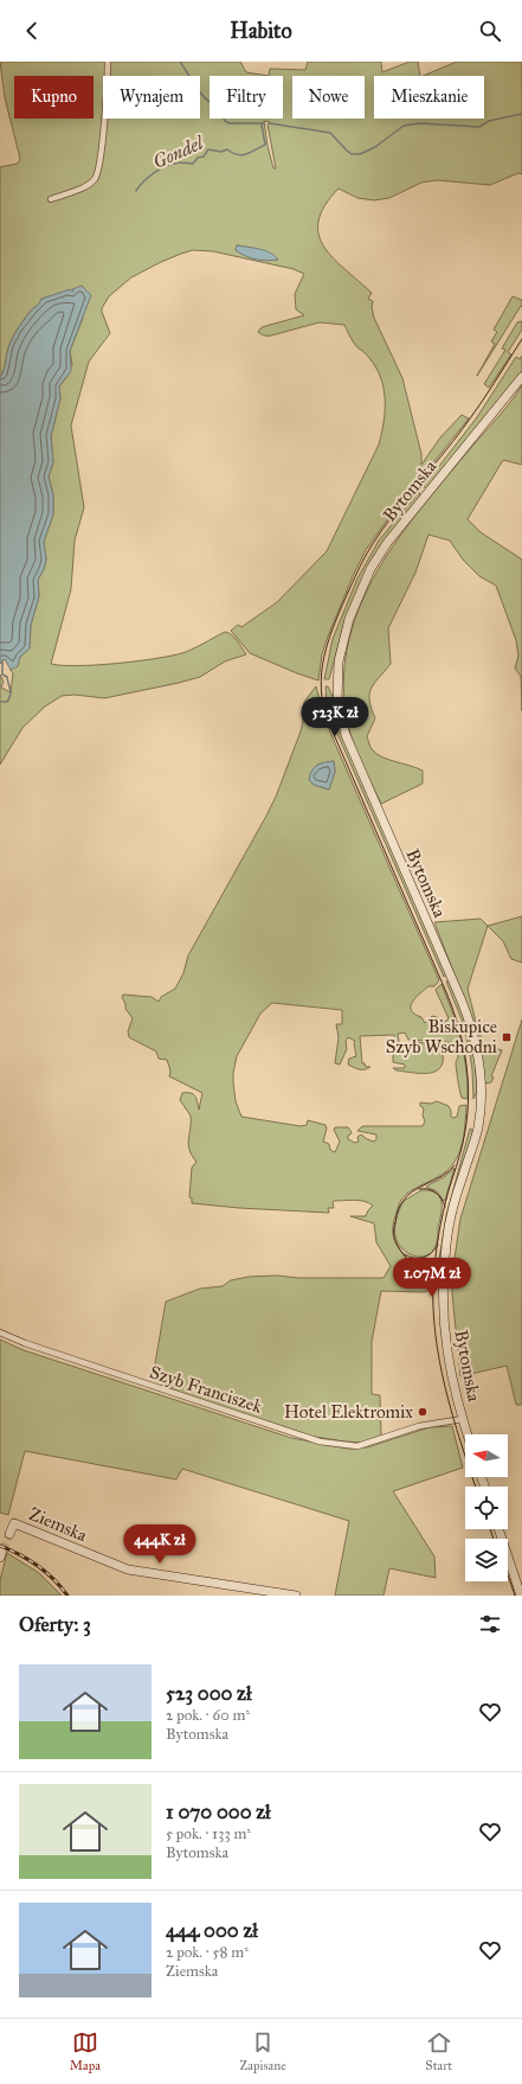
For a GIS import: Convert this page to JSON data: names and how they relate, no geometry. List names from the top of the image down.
{
  "streets": {
    "street": ["Bytomska", "Szyb Franciszek", "Ziemska"]
  },
  "crossings": [
    ["Bytomska", "Szyb Franciszek"]
  ],
  "water": ["Gondel"],
  "places": {
    "transit": ["Biskupice Szyb Wschodni"],
    "other": ["Hotel Elektromix"]
  },
  "north": "left",
  "page": {
    "header": "Habito",
    "chip": [
      "Kupno",
      "Wynajem",
      "Filtry",
      "Nowe",
      "Mieszkanie"
    ],
    "price": ["523K zł", "1.07M zł", "444K zł"],
    "heading": "Oferty: 3",
    "list": [
      {
        "name": "523 000 zł",
        "note": "2 pok. · 60 m² · Bytomska"
      },
      {
        "name": "1 070 000 zł",
        "note": "5 pok. · 133 m² · Bytomska"
      },
      {
        "name": "444 000 zł",
        "note": "2 pok. · 58 m² · Ziemska"
      }
    ],
    "tabs": ["Mapa", "Zapisane", "Start"]
  }
}
